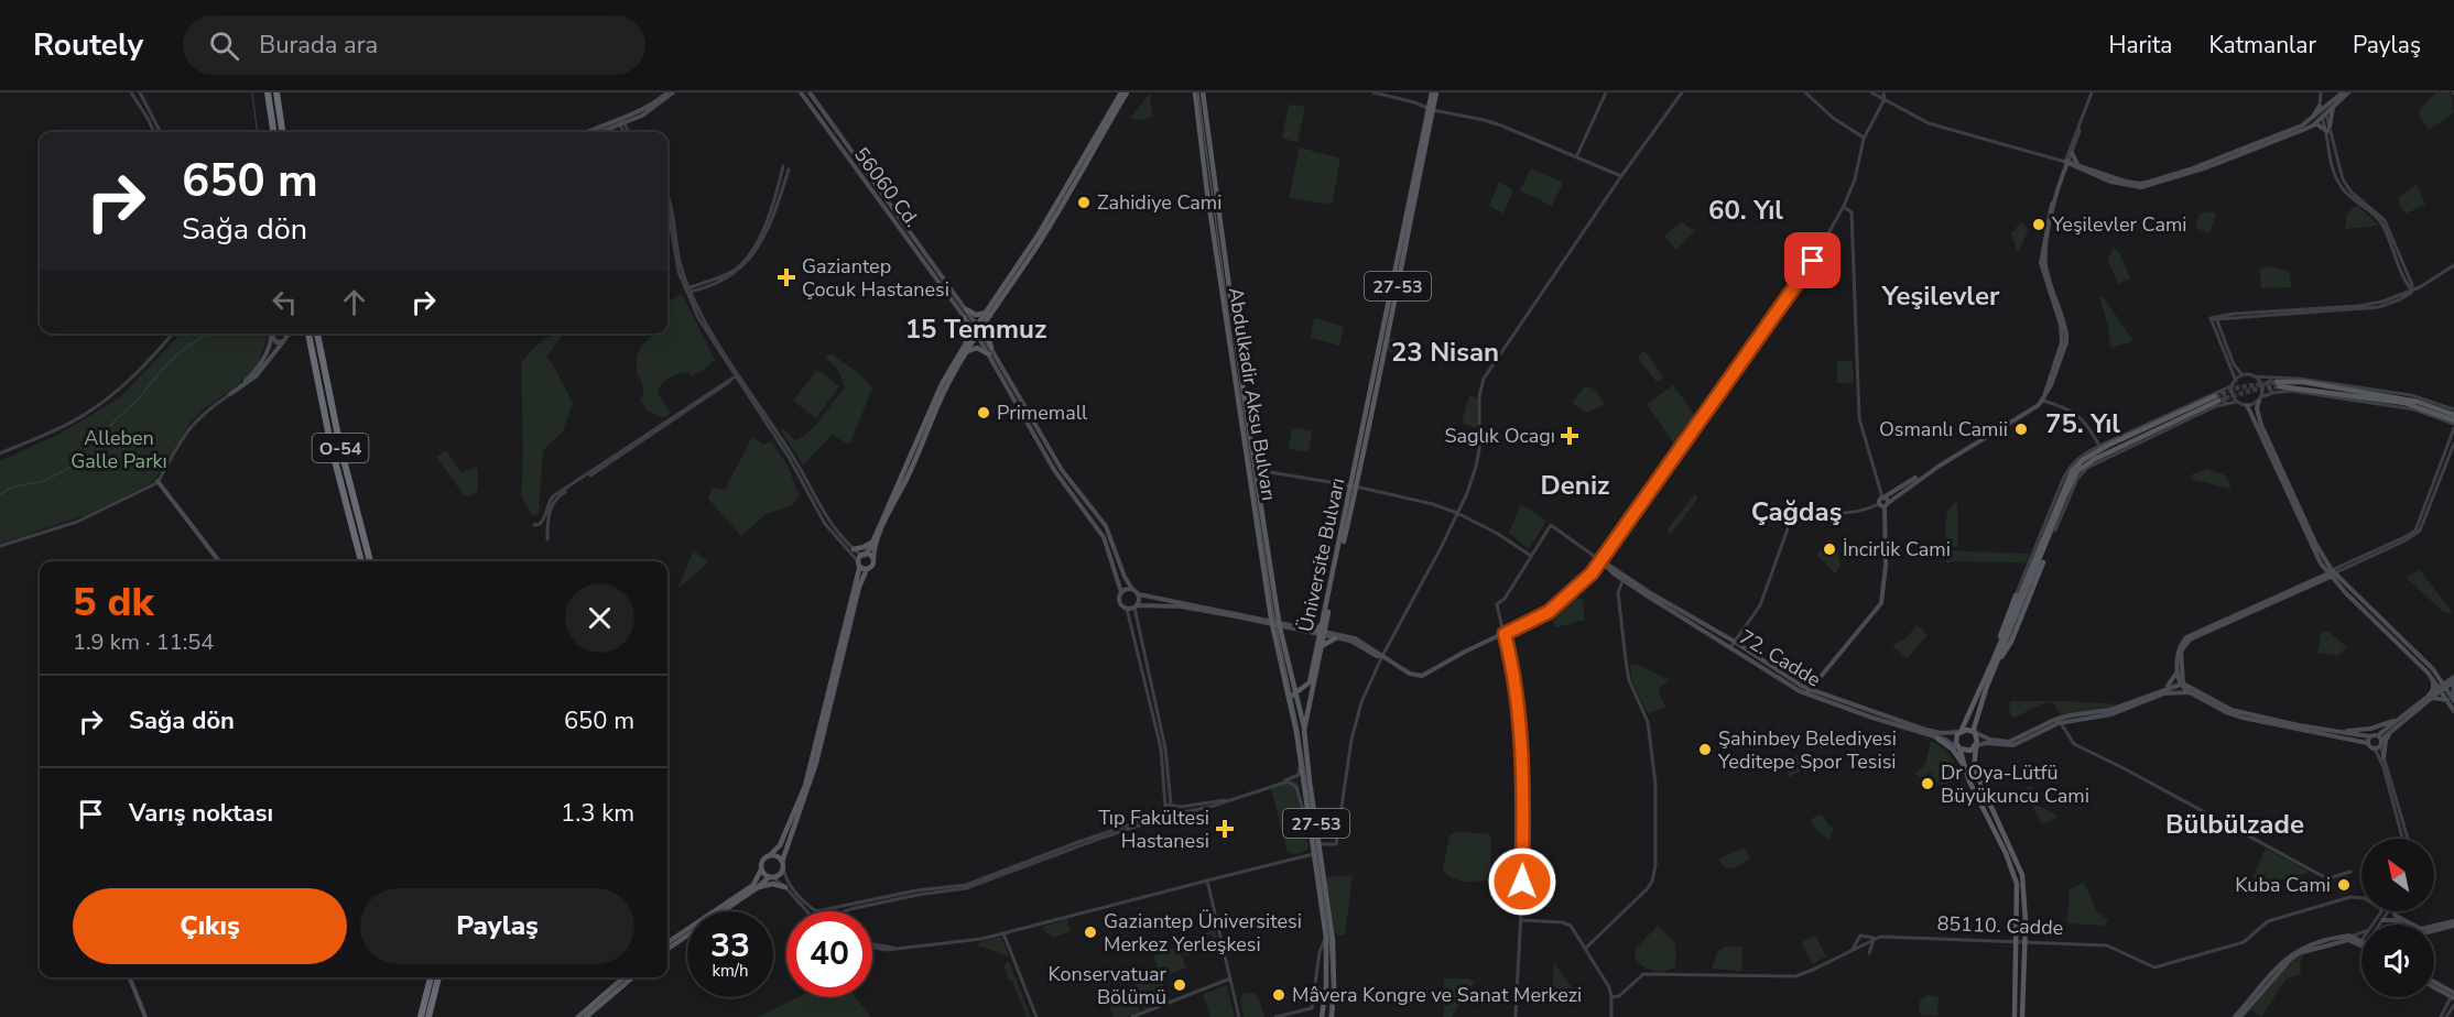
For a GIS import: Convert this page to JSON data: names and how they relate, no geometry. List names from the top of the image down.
{
  "streets": {
    "highway": ["O-54"],
    "main road": [
      "56060 Cd.",
      "27-53",
      "Abdulkadir Aksu Bulvarı",
      "Üniversite Bulvarı",
      "72. Cadde"
    ],
    "street": ["85110. Cadde"]
  },
  "crossings": [
    ["Abdulkadir Aksu Bulvarı", "Üniversite Bulvarı"]
  ],
  "districts": [
    "60. Yıl",
    "Yeşilevler",
    "15 Temmuz",
    "23 Nisan",
    "75. Yıl",
    "Deniz",
    "Çağdaş",
    "Bülbülzade"
  ],
  "parks": ["Alleben Galle Parkı"],
  "places": {
    "other": [
      "Zahidiye Cami",
      "Yeşilevler Cami",
      "Primemall",
      "Osmanlı Camii",
      "İncirlik Cami",
      "Şahinbey Belediyesi Yeditepe Spor Tesisi",
      "Dr Oya-Lütfü Büyükuncu Cami",
      "Kuba Cami",
      "Gaziantep Üniversitesi Merkez Yerleşkesi",
      "Konservatuar Bölümü",
      "Mâvera Kongre ve Sanat Merkezi"
    ],
    "health": ["Gaziantep Çocuk Hastanesi", "Saglık Ocagı", "Tıp Fakültesi Hastanesi"]
  },
  "north": "top left",
  "page": {
    "header": "Routely",
    "search": "Burada ara",
    "nav": ["Harita", "Katmanlar", "Paylaş"],
    "turn": ["650 m", "Sağa dön"],
    "heading": ["5 dk", "1.9 km · 11:54"],
    "list": [
      {
        "name": "Sağa dön",
        "value": "650 m"
      },
      {
        "name": "Varış noktası",
        "value": "1.3 km"
      }
    ],
    "buttons": ["Çıkış", "Paylaş"],
    "speed": "33 km/h",
    "limit": "40"
  }
}
